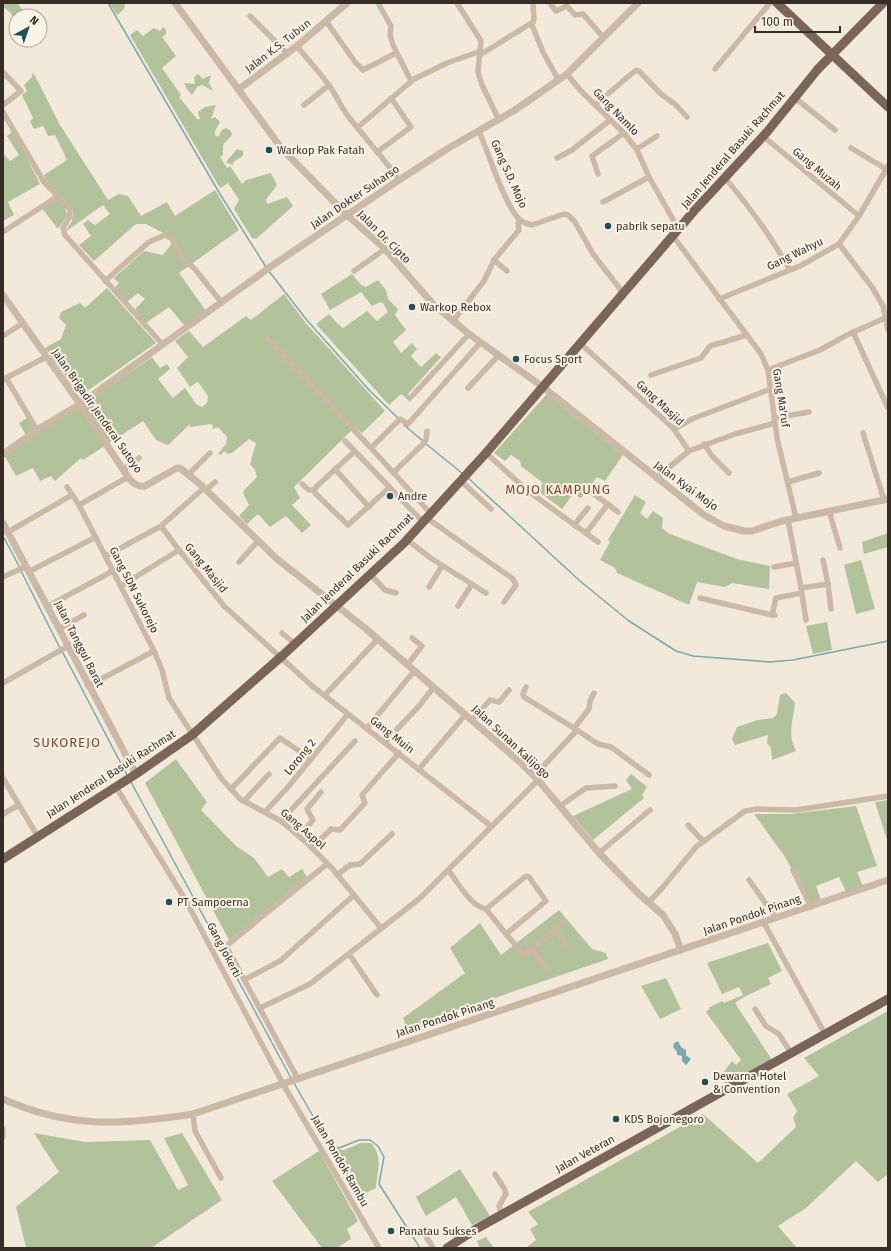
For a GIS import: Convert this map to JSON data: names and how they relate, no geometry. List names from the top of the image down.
{
  "streets": {
    "main road": ["Jalan Jenderal Basuki Rachmat", "Jalan Veteran"],
    "street": [
      "Jalan K.S. Tubun",
      "Gang Namlo",
      "Gang Muzah",
      "Gang S.D. Mojo",
      "Jalan Dokter Suharso",
      "Jalan Dr. Cipto",
      "Gang Wahyu",
      "Gang Ma'ruf",
      "Gang Masjid",
      "Jalan Brigadir Jenderal Sutoyo",
      "Jalan Kyai Mojo",
      "Gang SDN Sukorejo",
      "Jalan Tanggul Barat",
      "Gang Muin",
      "Jalan Sunan Kalijogo",
      "Lorong 2",
      "Gang Aspol",
      "Jalan Pondok Pinang",
      "Gang Jokerti",
      "Jalan Pondok Bambu"
    ]
  },
  "crossings": [
    ["Jalan K.S. Tubun", "Jalan Dr. Cipto"],
    ["Gang Namlo", "Jalan Jenderal Basuki Rachmat"],
    ["Gang Namlo", "Jalan Dokter Suharso"],
    ["Gang Namlo", "Gang Ma'ruf"],
    ["Jalan Jenderal Basuki Rachmat", "Gang Muzah"],
    ["Jalan Jenderal Basuki Rachmat", "Gang S.D. Mojo"],
    ["Jalan Jenderal Basuki Rachmat", "Jalan Dr. Cipto"],
    ["Jalan Jenderal Basuki Rachmat", "Gang Ma'ruf"],
    ["Jalan Jenderal Basuki Rachmat", "Gang Masjid"],
    ["Jalan Jenderal Basuki Rachmat", "Jalan Brigadir Jenderal Sutoyo"],
    ["Jalan Jenderal Basuki Rachmat", "Jalan Kyai Mojo"],
    ["Jalan Jenderal Basuki Rachmat", "Gang SDN Sukorejo"],
    ["Jalan Jenderal Basuki Rachmat", "Jalan Tanggul Barat"],
    ["Jalan Jenderal Basuki Rachmat", "Gang Muin"],
    ["Jalan Jenderal Basuki Rachmat", "Jalan Sunan Kalijogo"],
    ["Jalan Jenderal Basuki Rachmat", "Gang Aspol"],
    ["Jalan Jenderal Basuki Rachmat", "Gang Jokerti"],
    ["Gang Muzah", "Gang Wahyu"],
    ["Gang S.D. Mojo", "Jalan Dokter Suharso"],
    ["Jalan Dokter Suharso", "Jalan Dr. Cipto"],
    ["Jalan Dokter Suharso", "Jalan Brigadir Jenderal Sutoyo"],
    ["Jalan Dr. Cipto", "Jalan Kyai Mojo"],
    ["Gang Wahyu", "Gang Ma'ruf"],
    ["Gang Ma'ruf", "Jalan Kyai Mojo"],
    ["Gang Masjid", "Gang Muin"],
    ["Jalan Brigadir Jenderal Sutoyo", "Jalan Sunan Kalijogo"],
    ["Gang SDN Sukorejo", "Gang Aspol"],
    ["Gang Muin", "Lorong 2"],
    ["Jalan Sunan Kalijogo", "Jalan Pondok Pinang"],
    ["Lorong 2", "Gang Aspol"],
    ["Jalan Pondok Pinang", "Gang Jokerti"],
    ["Jalan Pondok Pinang", "Jalan Pondok Bambu"],
    ["Gang Jokerti", "Jalan Pondok Bambu"]
  ],
  "districts": ["MOJO KAMPUNG", "SUKOREJO"],
  "places": [
    "Warkop Pak Fatah",
    "pabrik sepatu",
    "Warkop Rebox",
    "Focus Sport",
    "Andre",
    "PT Sampoerna",
    "Dewarna Hotel & Convention",
    "KDS Bojonegoro",
    "Panatau Sukses"
  ],
  "scale_bar": "100 m",
  "north": "top right"
}
